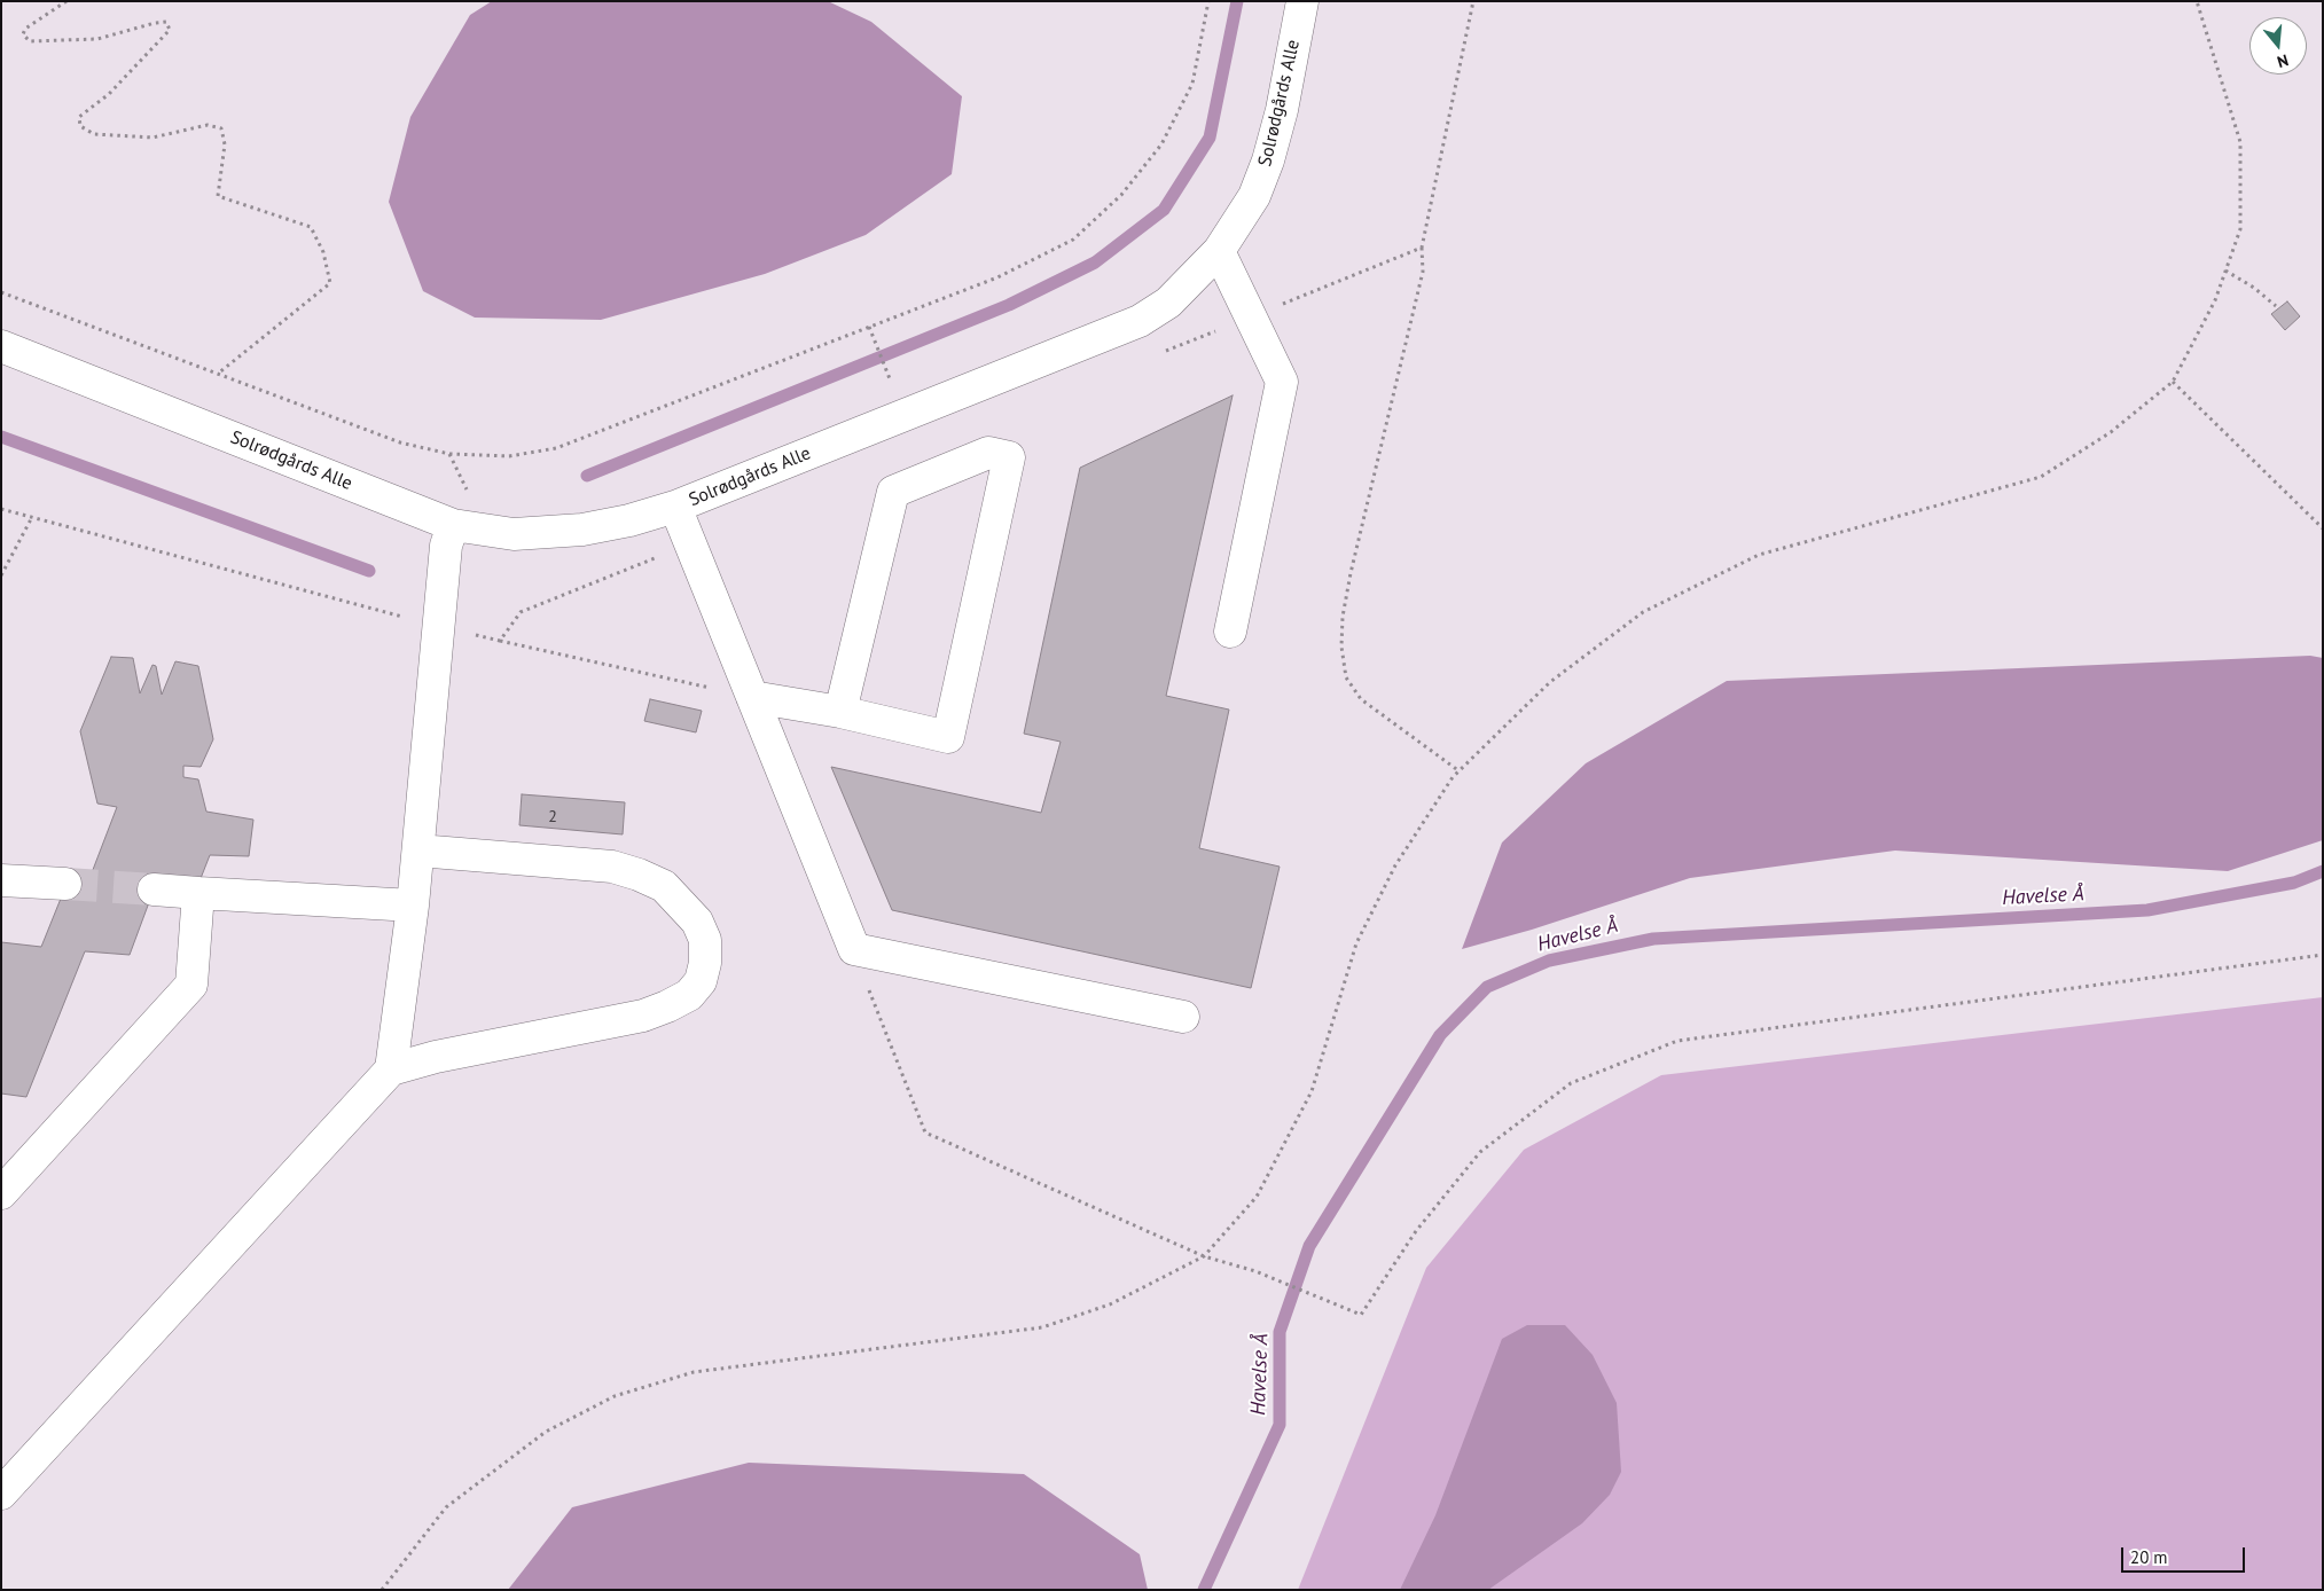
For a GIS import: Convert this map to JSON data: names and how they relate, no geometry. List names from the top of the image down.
{
  "streets": {
    "lane": ["Solrødgårds Alle"]
  },
  "water": ["Havelse Å"],
  "house_numbers": ["2"],
  "scale_bar": "20 m",
  "north": "bottom"
}
